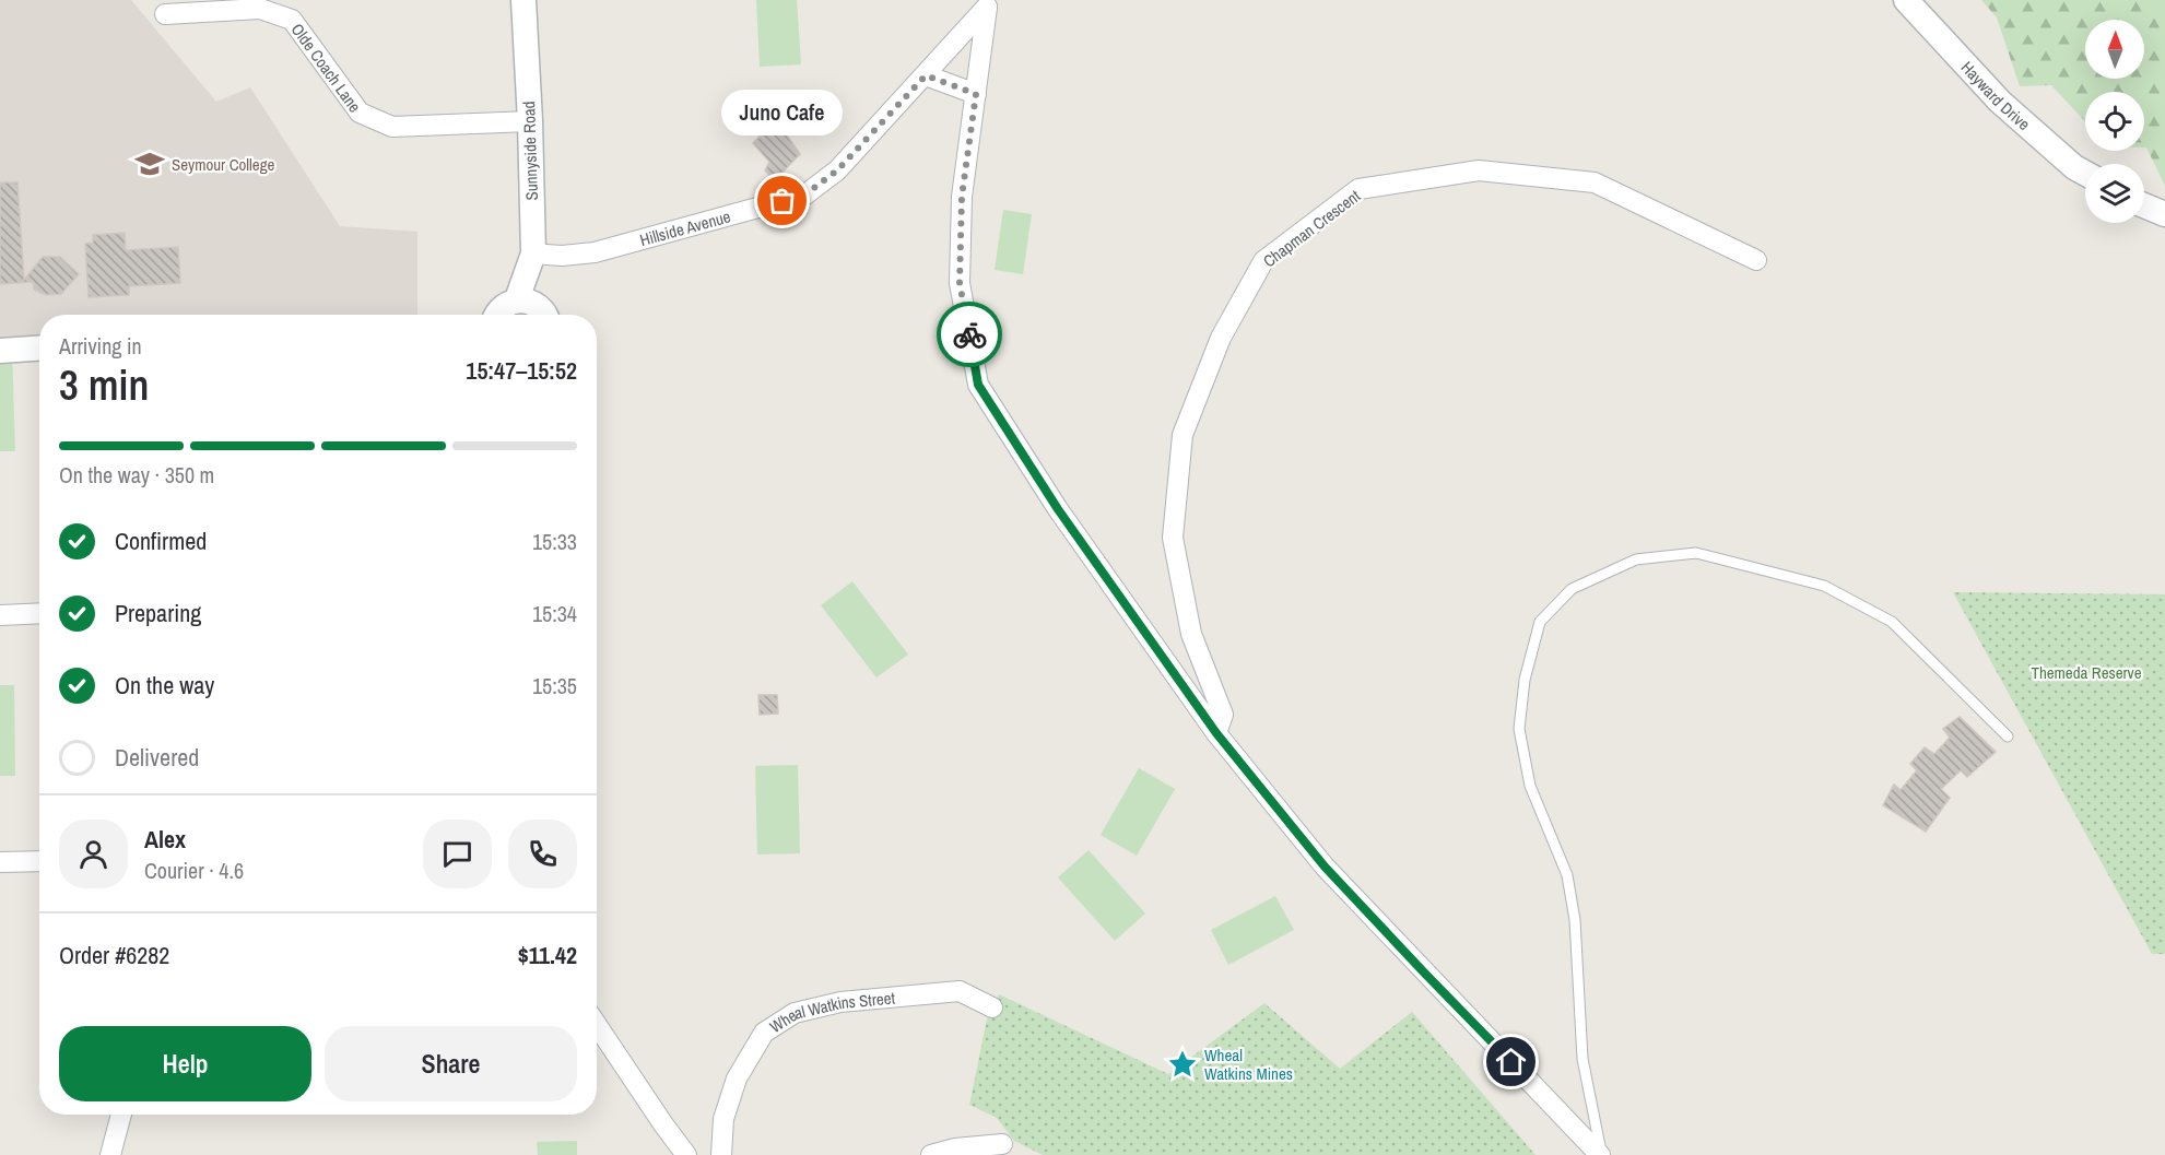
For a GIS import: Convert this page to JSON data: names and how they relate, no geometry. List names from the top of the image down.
{
  "streets": {
    "street": [
      "Olde Coach Lane",
      "Hayward Drive",
      "Sunnyside Road",
      "Hillside Avenue",
      "Chapman Crescent",
      "Wheal Watkins Street"
    ]
  },
  "crossings": [
    ["Olde Coach Lane", "Sunnyside Road"],
    ["Sunnyside Road", "Hillside Avenue"]
  ],
  "parks": ["Themeda Reserve"],
  "places": {
    "school or university": ["Seymour College"],
    "other": ["Juno Cafe"],
    "place": ["Wheal Watkins Mines"]
  },
  "north": "top",
  "page": {
    "bubble": "Juno Cafe",
    "heading": ["3 min", "Arriving in", "15:47–15:52"],
    "panel": [
      "Alex",
      "Courier · 4.6",
      "Order #6282",
      "$11.42"
    ],
    "bar": "On the way · 350 m",
    "list": [
      ["Confirmed", "15:33"],
      ["Preparing", "15:34"],
      ["On the way", "15:35"],
      "Delivered"
    ],
    "buttons": ["Help", "Share"]
  }
}
